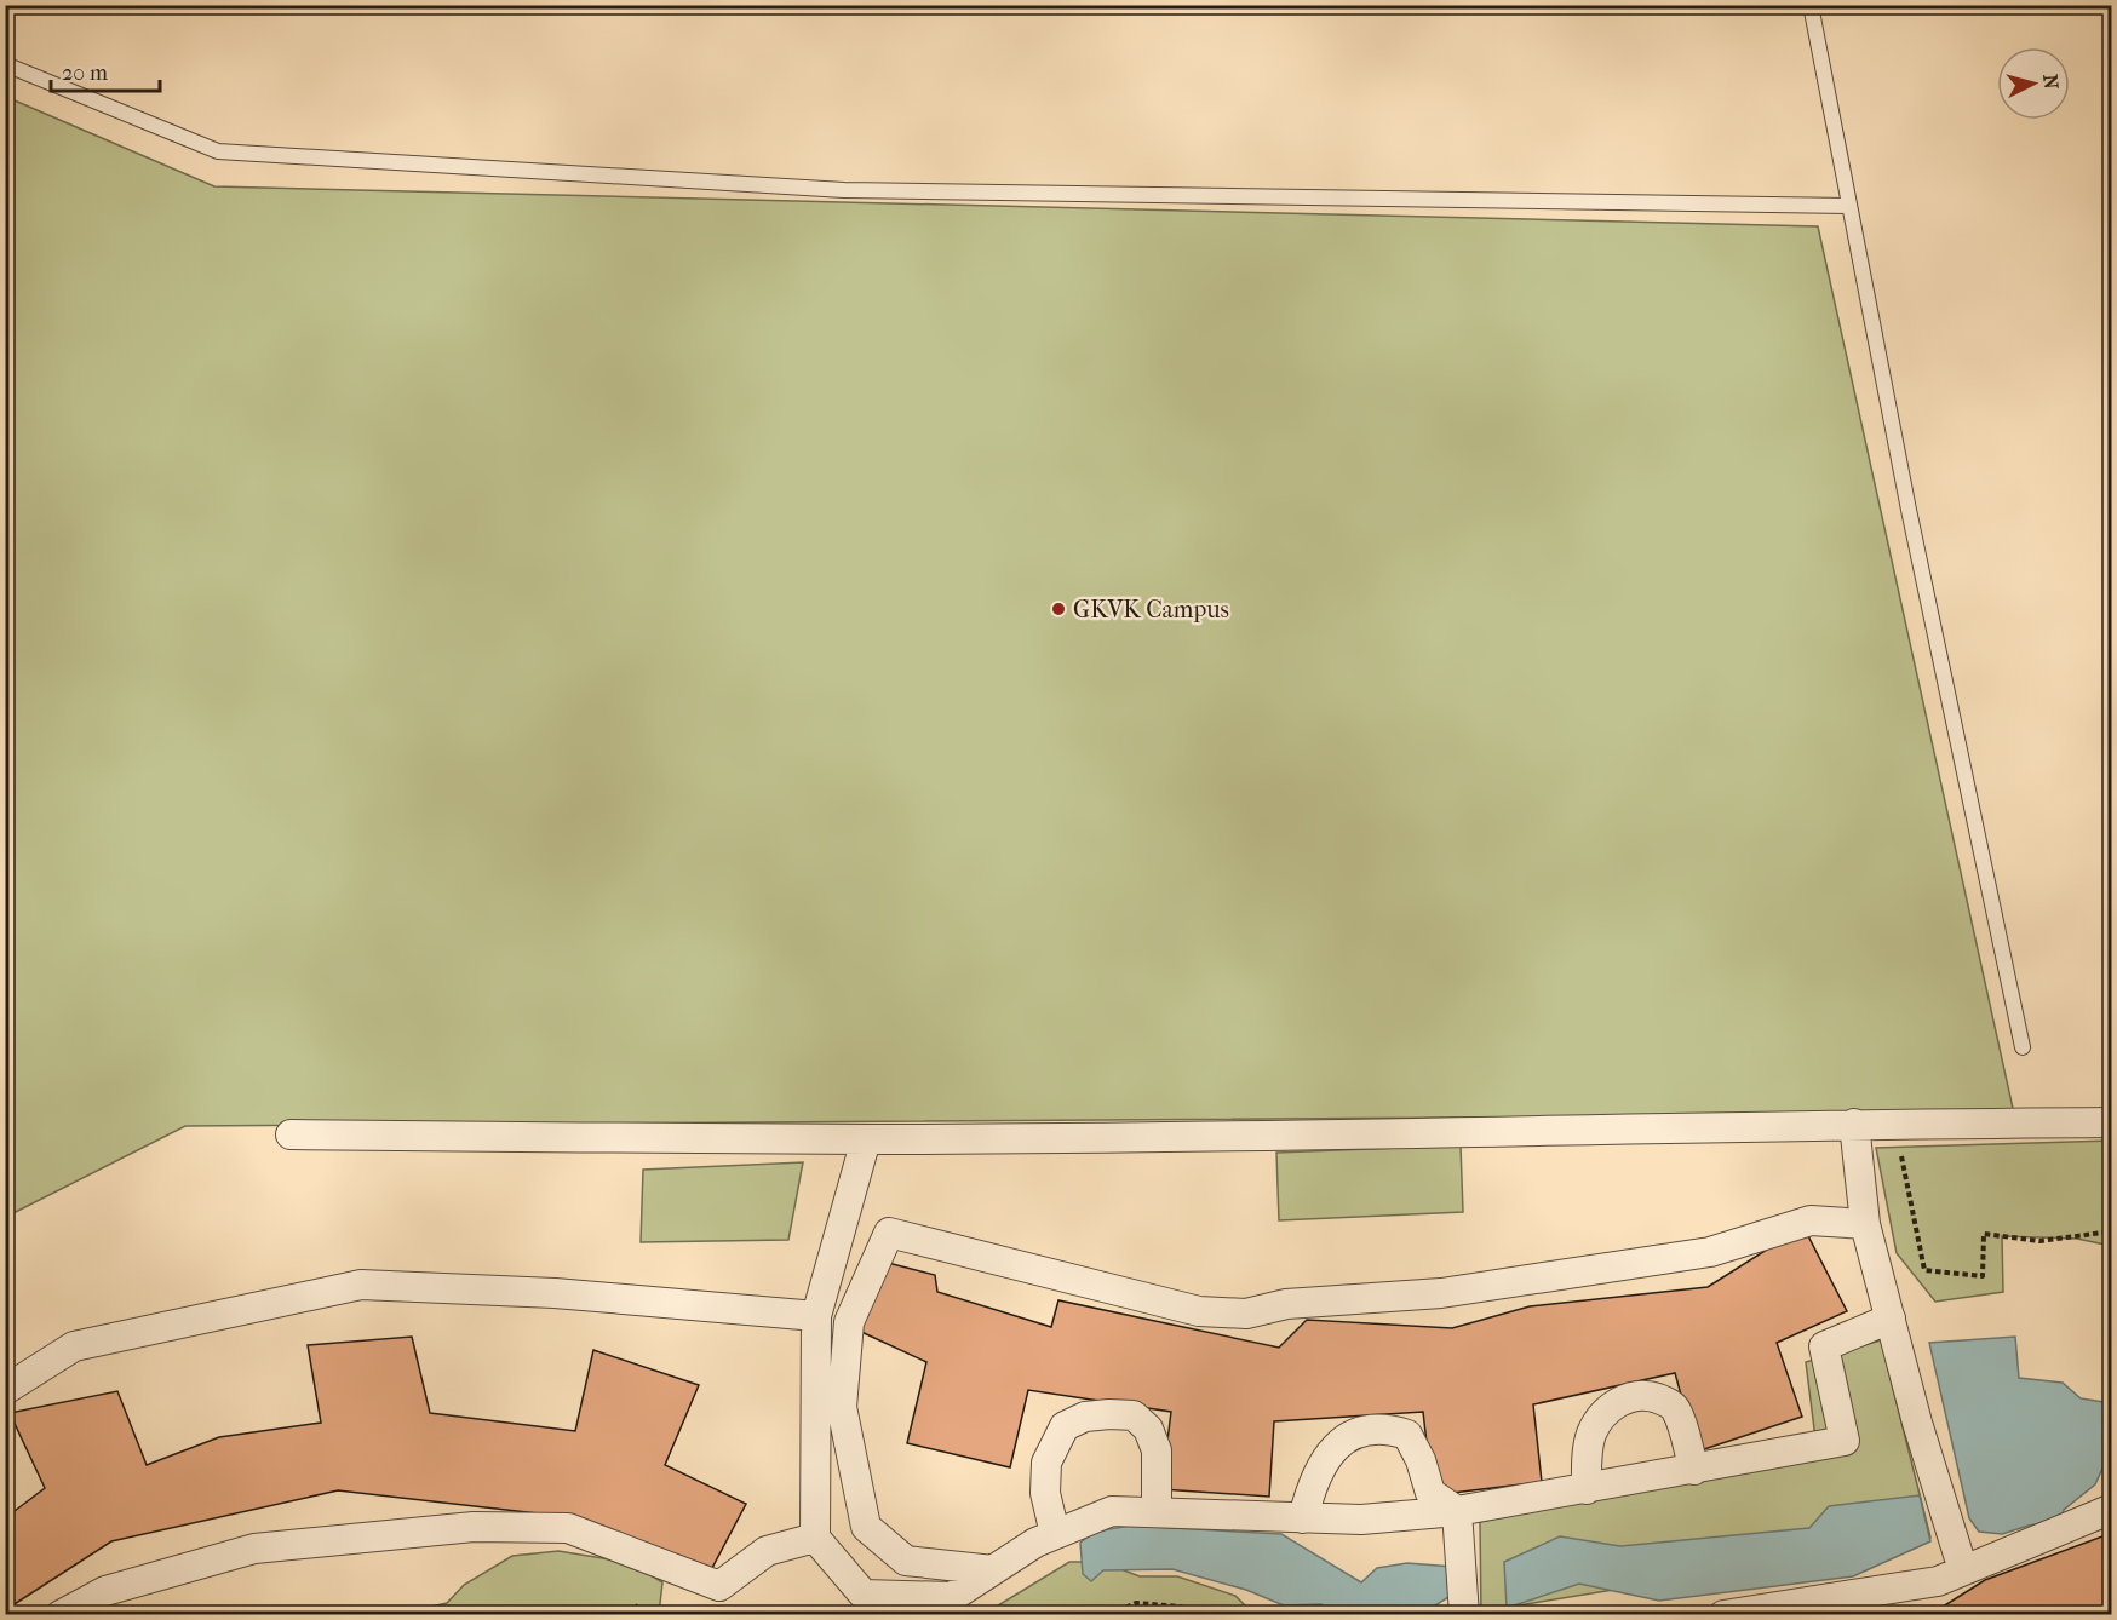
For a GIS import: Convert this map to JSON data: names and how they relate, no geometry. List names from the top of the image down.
{
  "places": ["GKVK Campus"],
  "scale_bar": "20 m",
  "north": "right"
}
